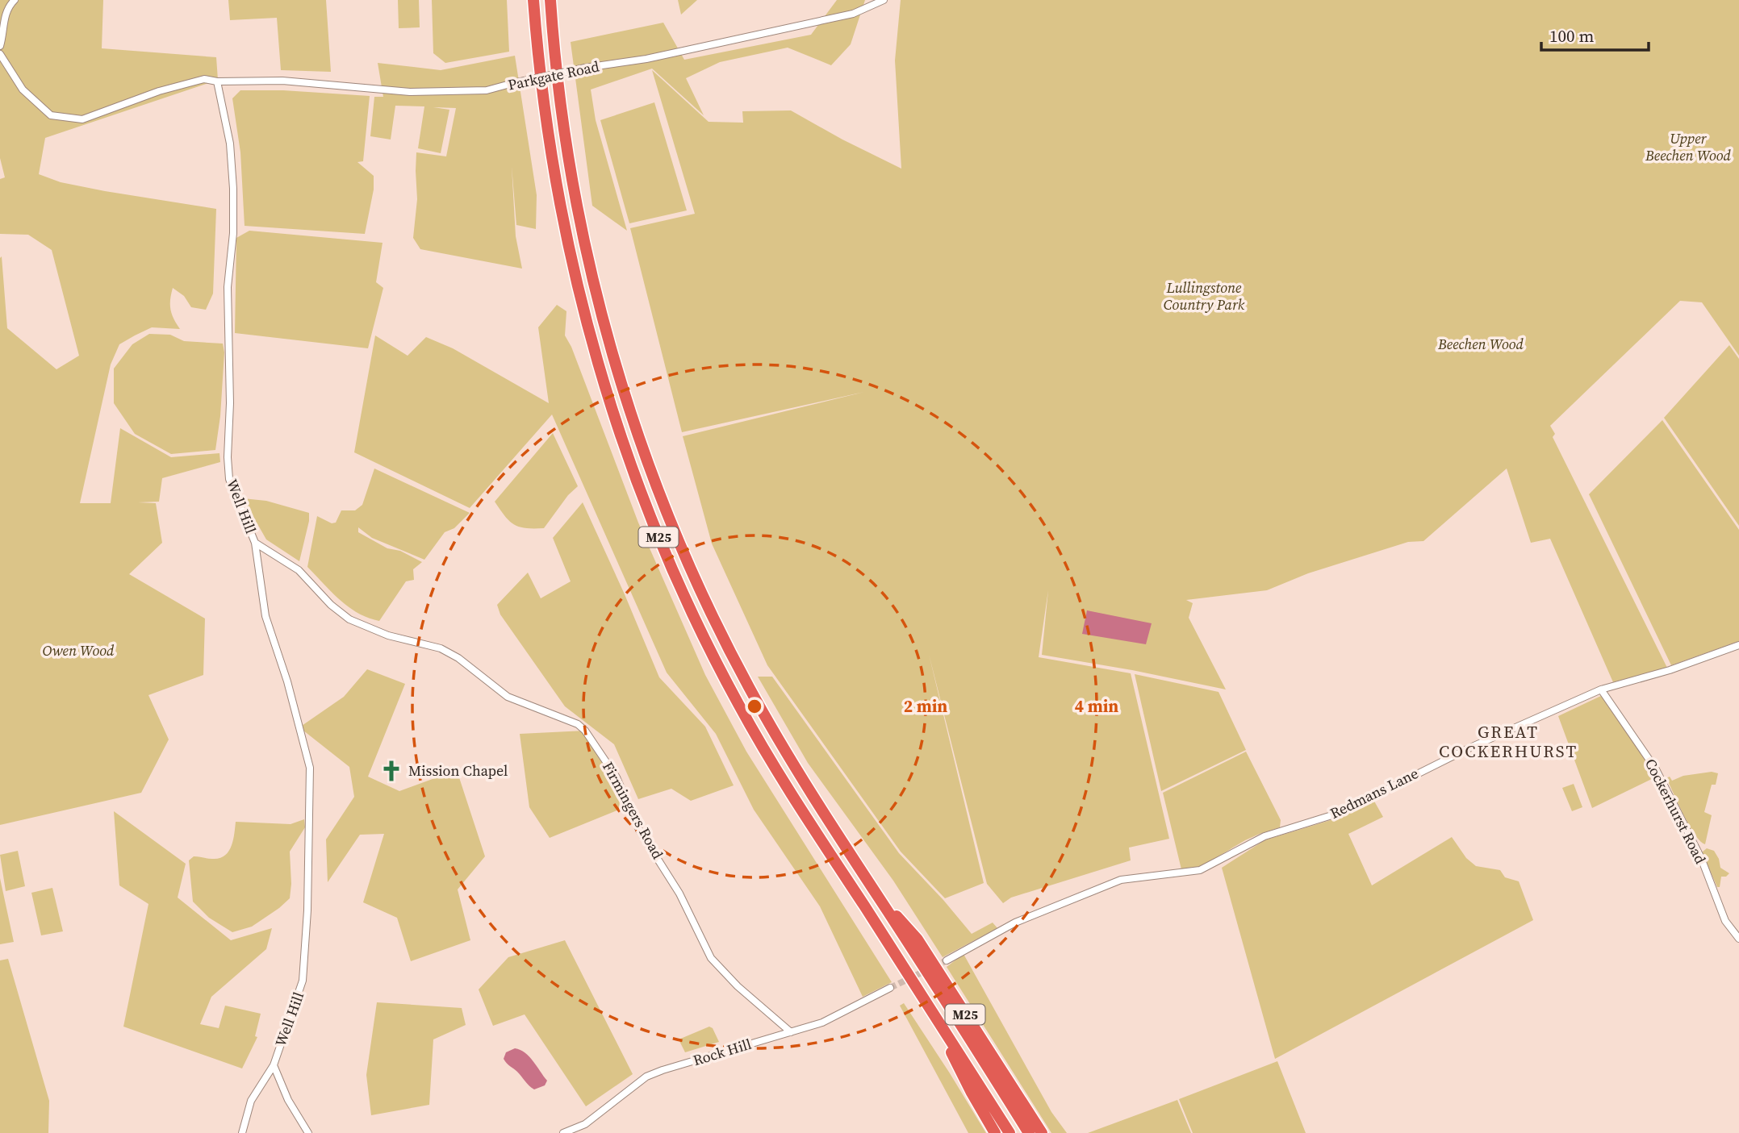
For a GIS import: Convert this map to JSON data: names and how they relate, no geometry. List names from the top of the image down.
{
  "streets": {
    "highway": ["M25"],
    "street": [
      "Parkgate Road",
      "Well Hill",
      "Redmans Lane",
      "Firmingers Road",
      "Cockerhurst Road",
      "Rock Hill"
    ]
  },
  "crossings": [
    ["Parkgate Road", "Well Hill"],
    ["Well Hill", "Firmingers Road"],
    ["Redmans Lane", "Cockerhurst Road"],
    ["Firmingers Road", "Rock Hill"]
  ],
  "districts": ["GREAT COCKERHURST"],
  "parks": [
    "Upper Beechen Wood",
    "Lullingstone Country Park",
    "Beechen Wood",
    "Owen Wood"
  ],
  "places": {
    "church": ["Mission Chapel"]
  },
  "scale_bar": "100 m",
  "rings": ["2 min", "4 min"]
}
